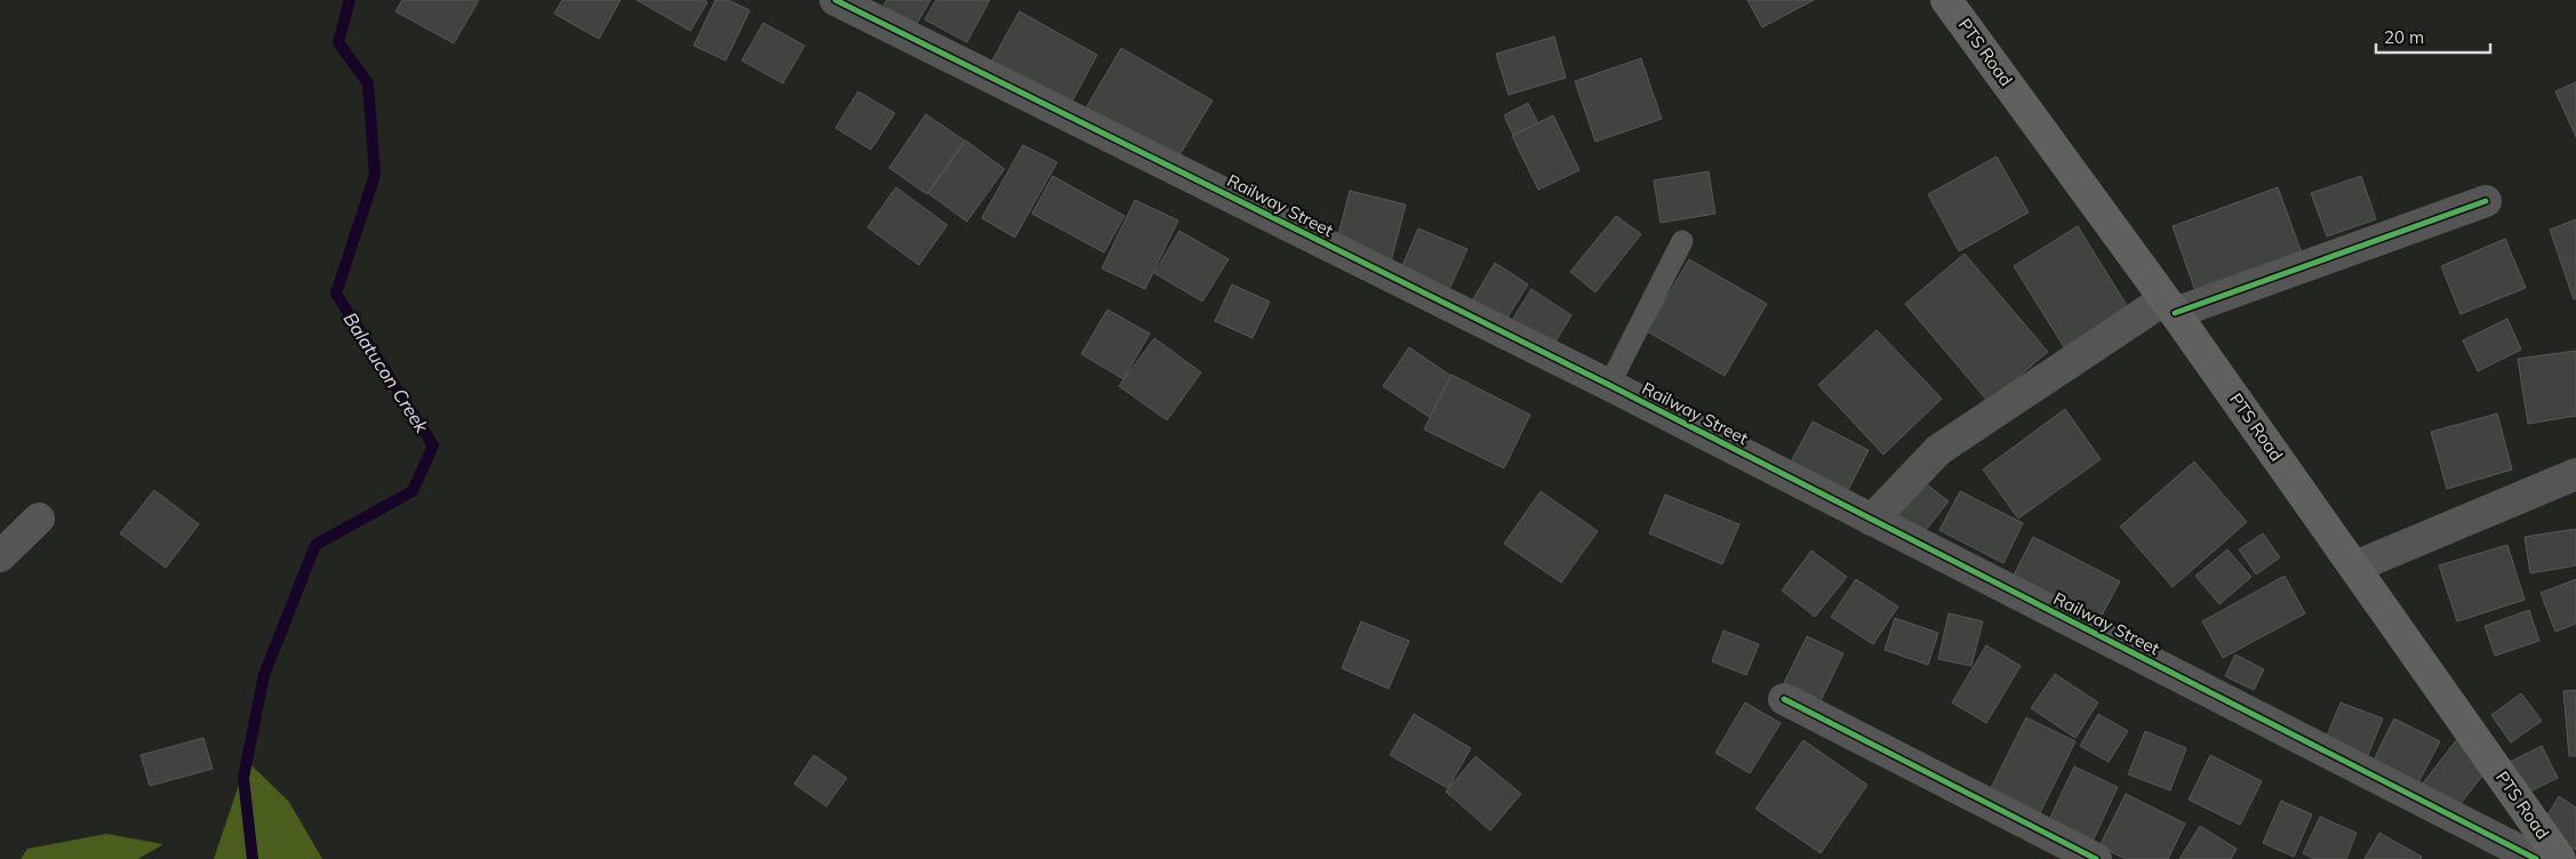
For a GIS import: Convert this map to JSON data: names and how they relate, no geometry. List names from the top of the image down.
{
  "streets": {
    "main road": ["PTS Road"],
    "street": ["Railway Street"]
  },
  "water": ["Balatucon Creek"],
  "scale_bar": "20 m"
}
